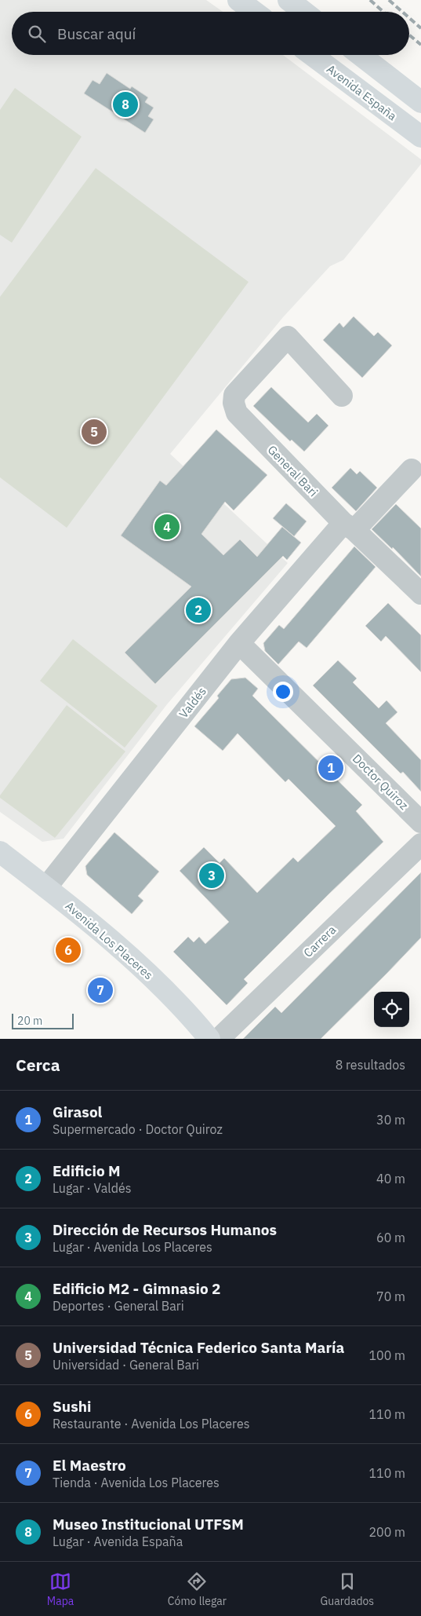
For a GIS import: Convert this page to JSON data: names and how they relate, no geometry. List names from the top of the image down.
{
  "streets": {
    "main road": ["Avenida España", "Avenida Los Placeres"],
    "street": [
      "General Bari",
      "Valdés",
      "Doctor Quiroz",
      "Carrera"
    ]
  },
  "crossings": [
    ["General Bari", "Valdés"],
    ["Valdés", "Doctor Quiroz"],
    ["Valdés", "Avenida Los Placeres"]
  ],
  "scale_bar": "20 m",
  "page": {
    "search": "Buscar aquí",
    "pins": [
      "8",
      "5",
      "4",
      "2",
      "1",
      "3",
      "6",
      "7"
    ],
    "scale": "20 m",
    "heading": ["Cerca", "8 resultados"],
    "list": [
      {
        "mark": "1",
        "name": "Girasol",
        "note": "Supermercado · Doctor Quiroz",
        "value": "30 m"
      },
      {
        "mark": "2",
        "name": "Edificio M",
        "note": "Lugar · Valdés",
        "value": "40 m"
      },
      {
        "mark": "3",
        "name": "Dirección de Recursos Humanos",
        "note": "Lugar · Avenida Los Placeres",
        "value": "60 m"
      },
      {
        "mark": "4",
        "name": "Edificio M2 - Gimnasio 2",
        "note": "Deportes · General Bari",
        "value": "70 m"
      },
      {
        "mark": "5",
        "name": "Universidad Técnica Federico Santa María",
        "note": "Universidad · General Bari",
        "value": "100 m"
      },
      {
        "mark": "6",
        "name": "Sushi",
        "note": "Restaurante · Avenida Los Placeres",
        "value": "110 m"
      },
      {
        "mark": "7",
        "name": "El Maestro",
        "note": "Tienda · Avenida Los Placeres",
        "value": "110 m"
      },
      {
        "mark": "8",
        "name": "Museo Institucional UTFSM",
        "note": "Lugar · Avenida España",
        "value": "200 m"
      }
    ],
    "nav": ["Mapa", "Cómo llegar", "Guardados"]
  }
}
